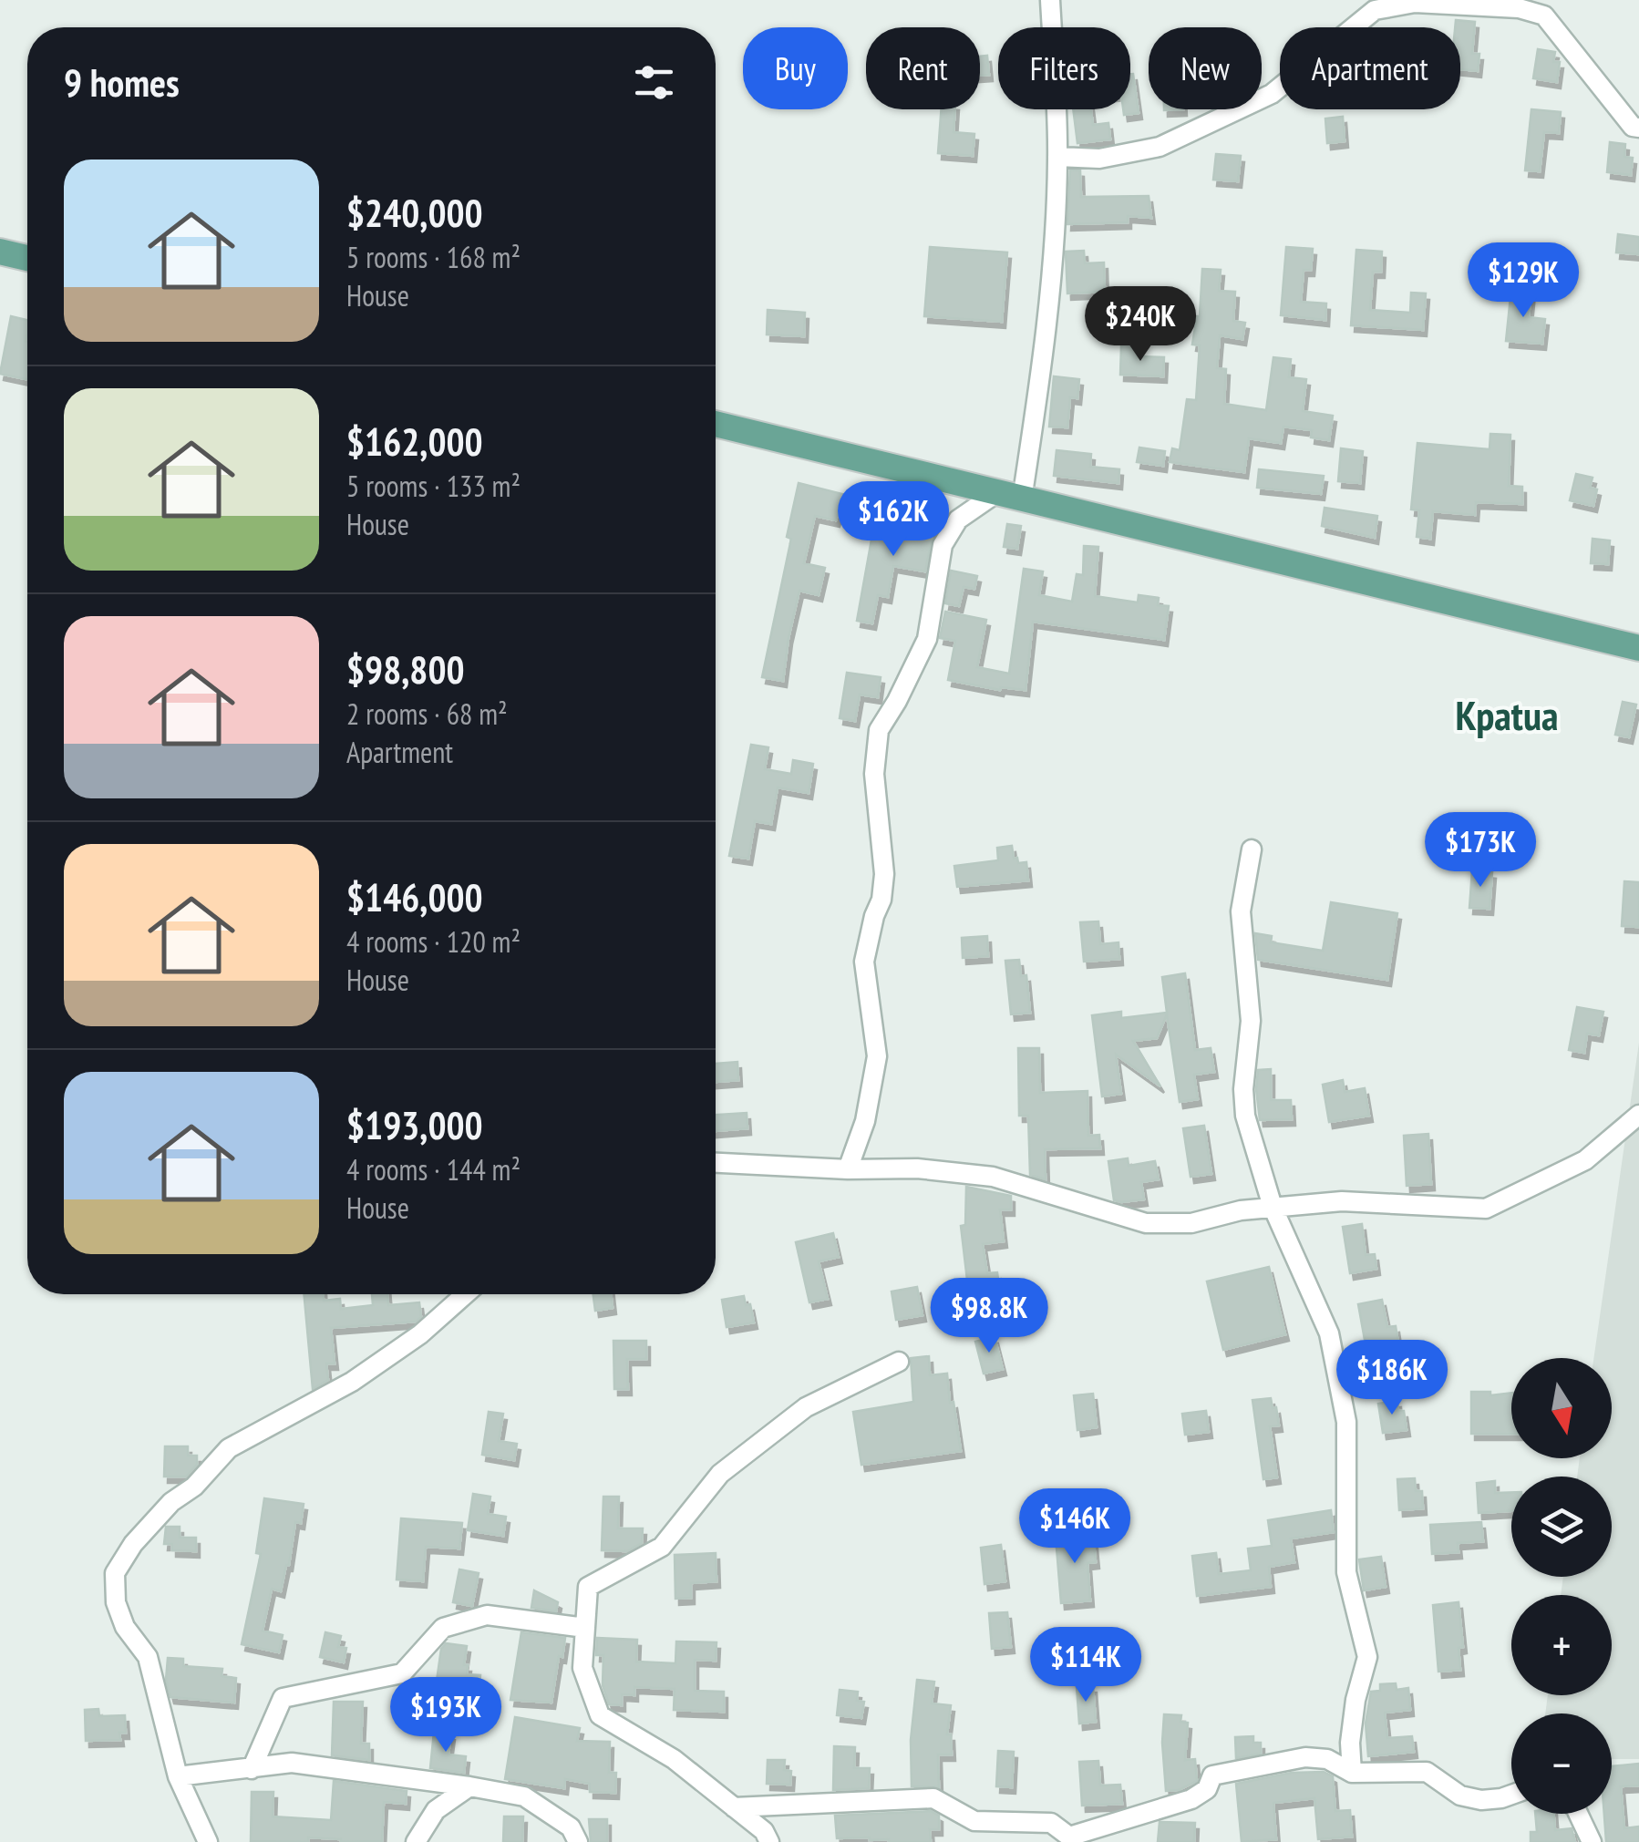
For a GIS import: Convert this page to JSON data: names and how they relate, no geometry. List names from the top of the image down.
{
  "districts": ["Kpatua"],
  "north": "bottom",
  "page": {
    "chip": [
      "Buy",
      "Rent",
      "Filters",
      "New",
      "Apartment"
    ],
    "heading": "9 homes",
    "list": [
      {
        "name": "$240,000",
        "note": "5 rooms · 168 m² · House"
      },
      {
        "name": "$162,000",
        "note": "5 rooms · 133 m² · House"
      },
      {
        "name": "$98,800",
        "note": "2 rooms · 68 m² · Apartment"
      },
      {
        "name": "$146,000",
        "note": "4 rooms · 120 m² · House"
      },
      {
        "name": "$193,000",
        "note": "4 rooms · 144 m² · House"
      }
    ],
    "price": [
      "$129K",
      "$240K",
      "$162K",
      "$173K",
      "$98.8K",
      "$186K",
      "$146K",
      "$114K",
      "$193K"
    ],
    "map_buttons": ["+", "−"]
  }
}
